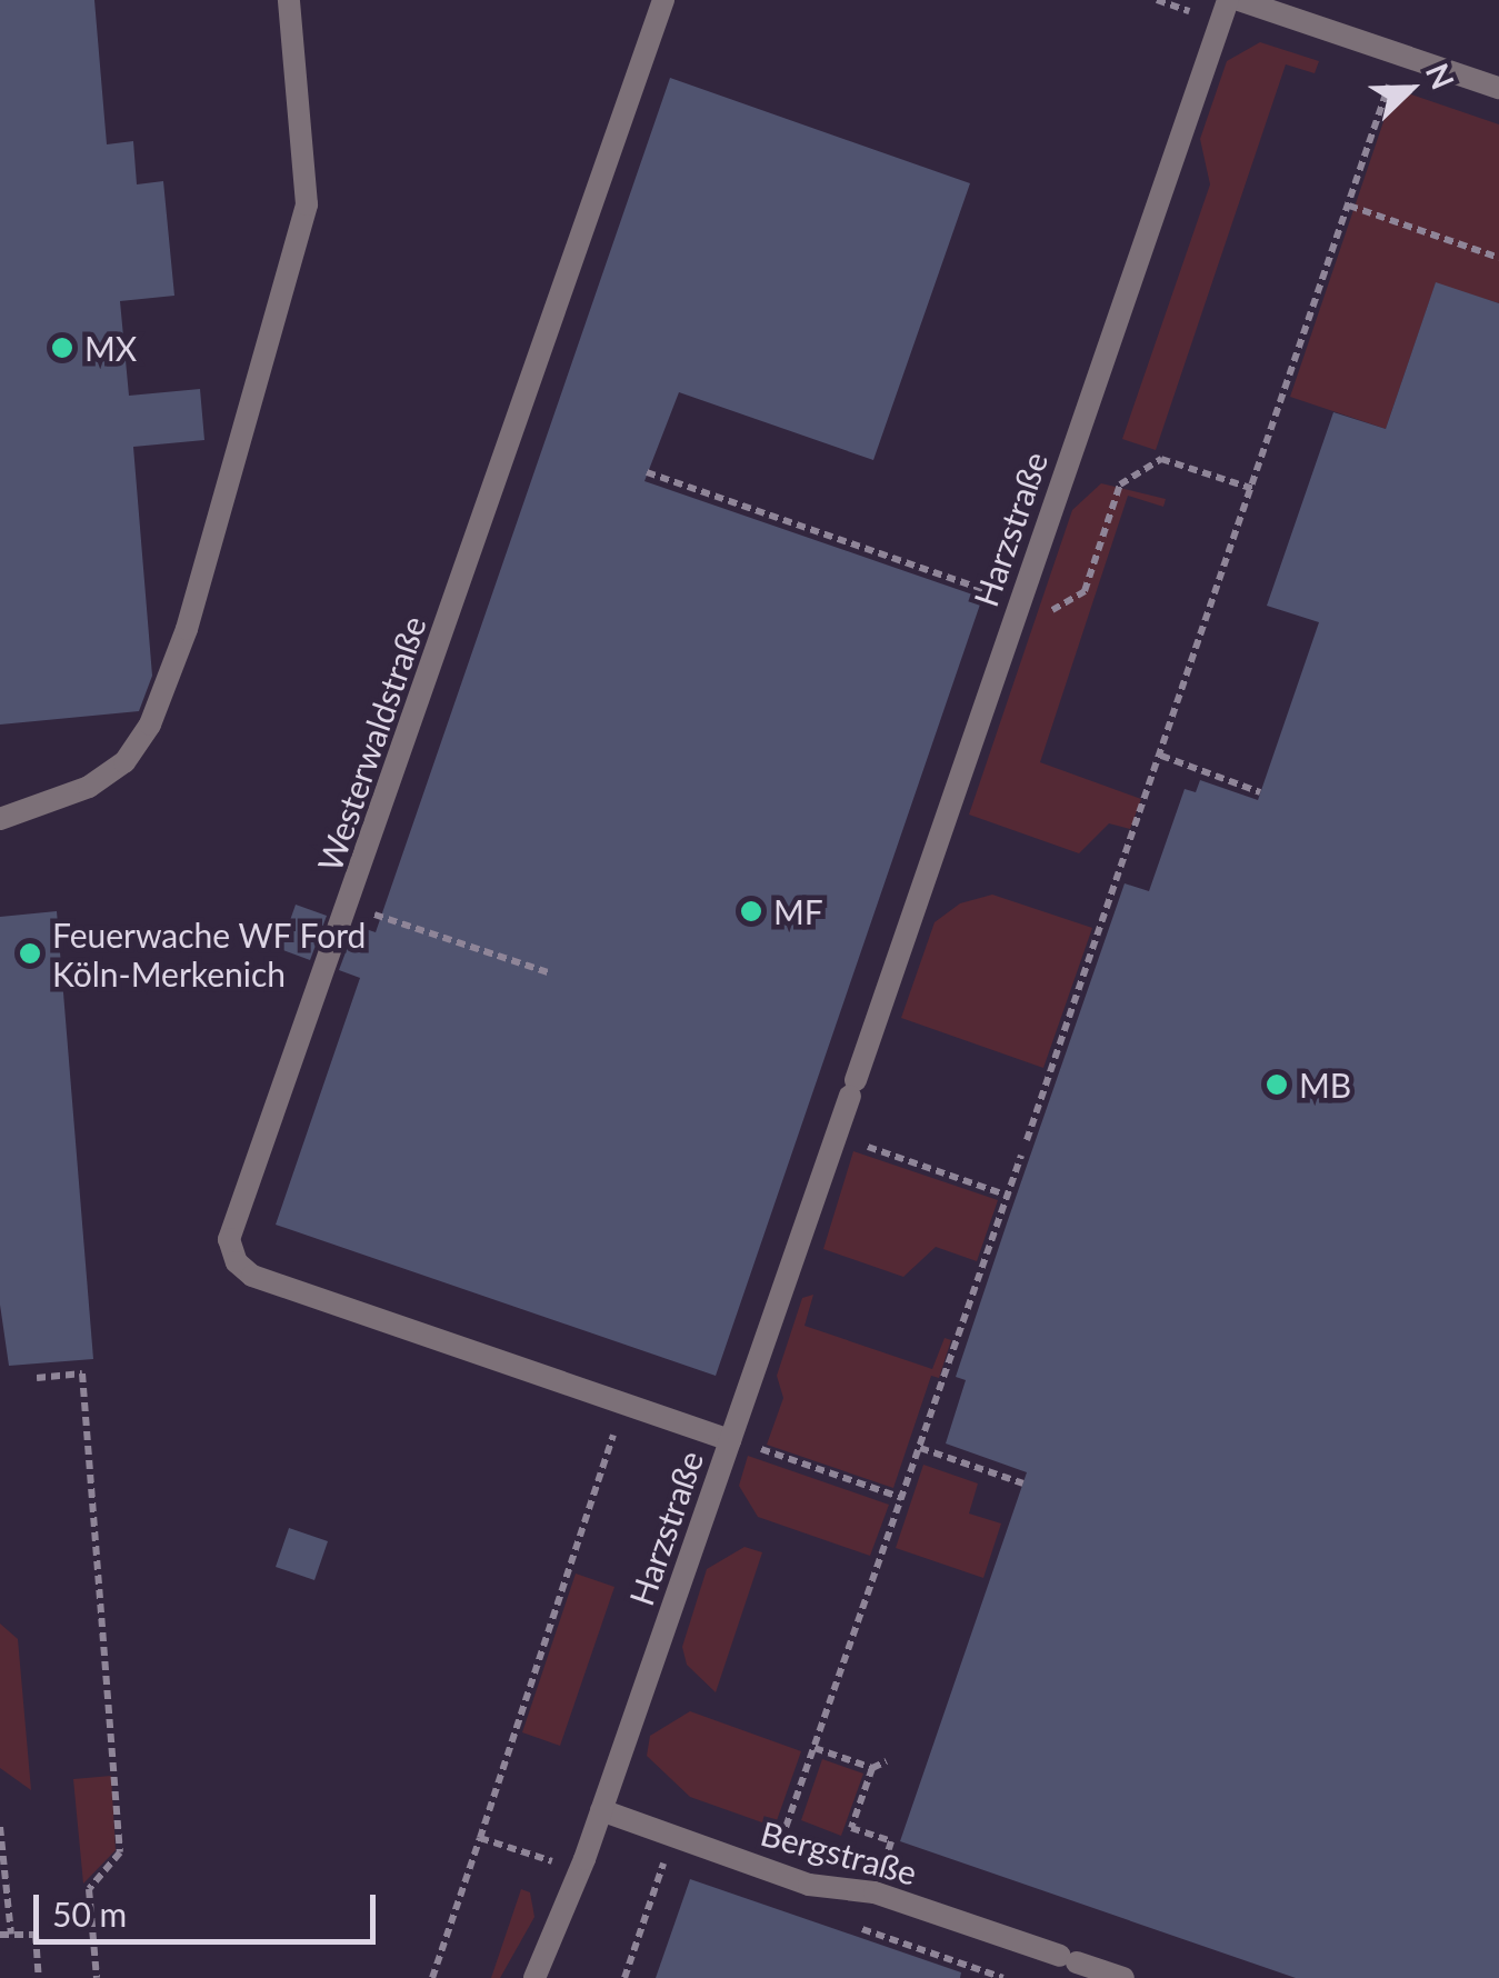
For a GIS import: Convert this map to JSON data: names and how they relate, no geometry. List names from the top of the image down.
{
  "streets": {
    "lane": ["Harzstraße", "Westerwaldstraße", "Bergstraße"]
  },
  "crossings": [
    ["Harzstraße", "Westerwaldstraße"],
    ["Harzstraße", "Bergstraße"]
  ],
  "places": [
    "MX",
    "MF",
    "Feuerwache WF Ford Köln-Merkenich",
    "MB"
  ],
  "scale_bar": "50 m",
  "north": "top right"
}
